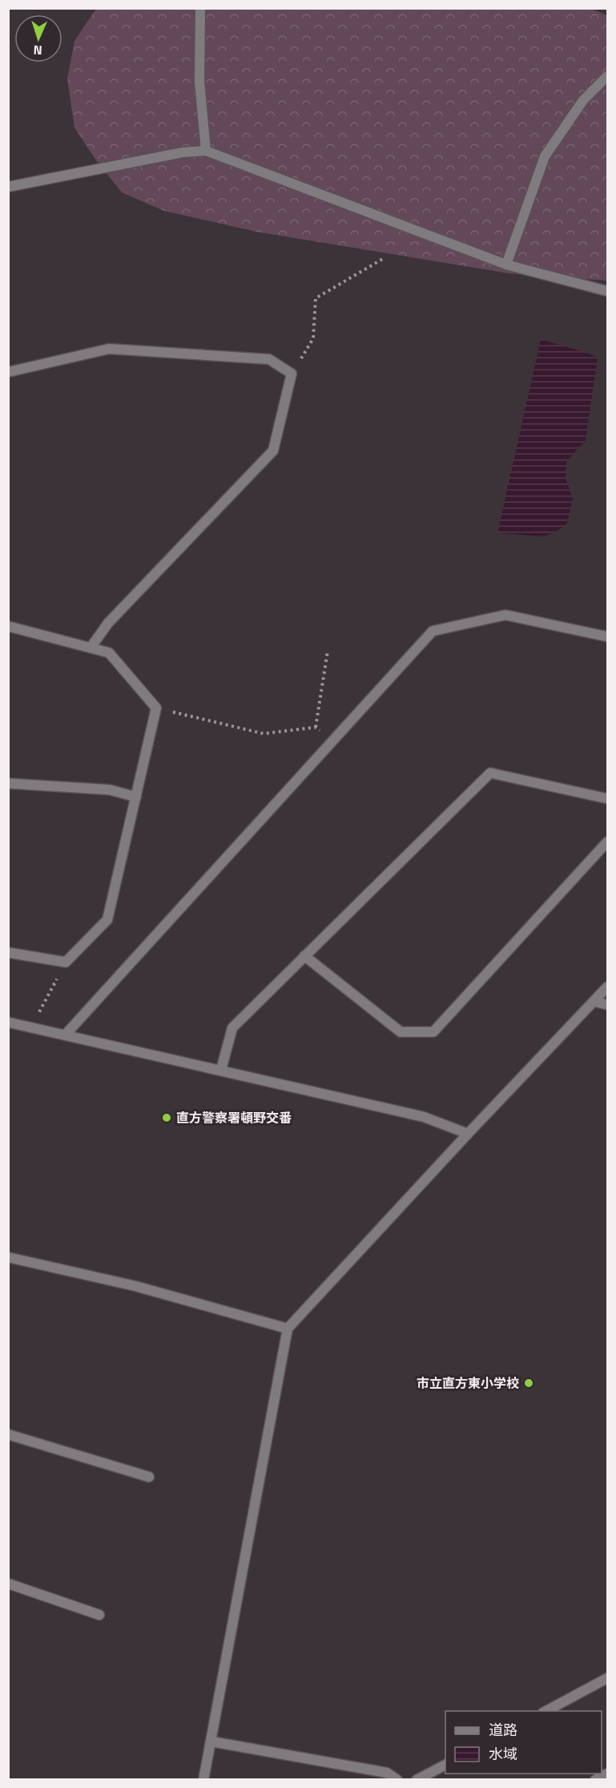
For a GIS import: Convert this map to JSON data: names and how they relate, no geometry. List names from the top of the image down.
{
  "places": ["直方警察署頓野交番", "市立直方東小学校"],
  "legend": ["道路", "水域"],
  "north": "bottom"
}
